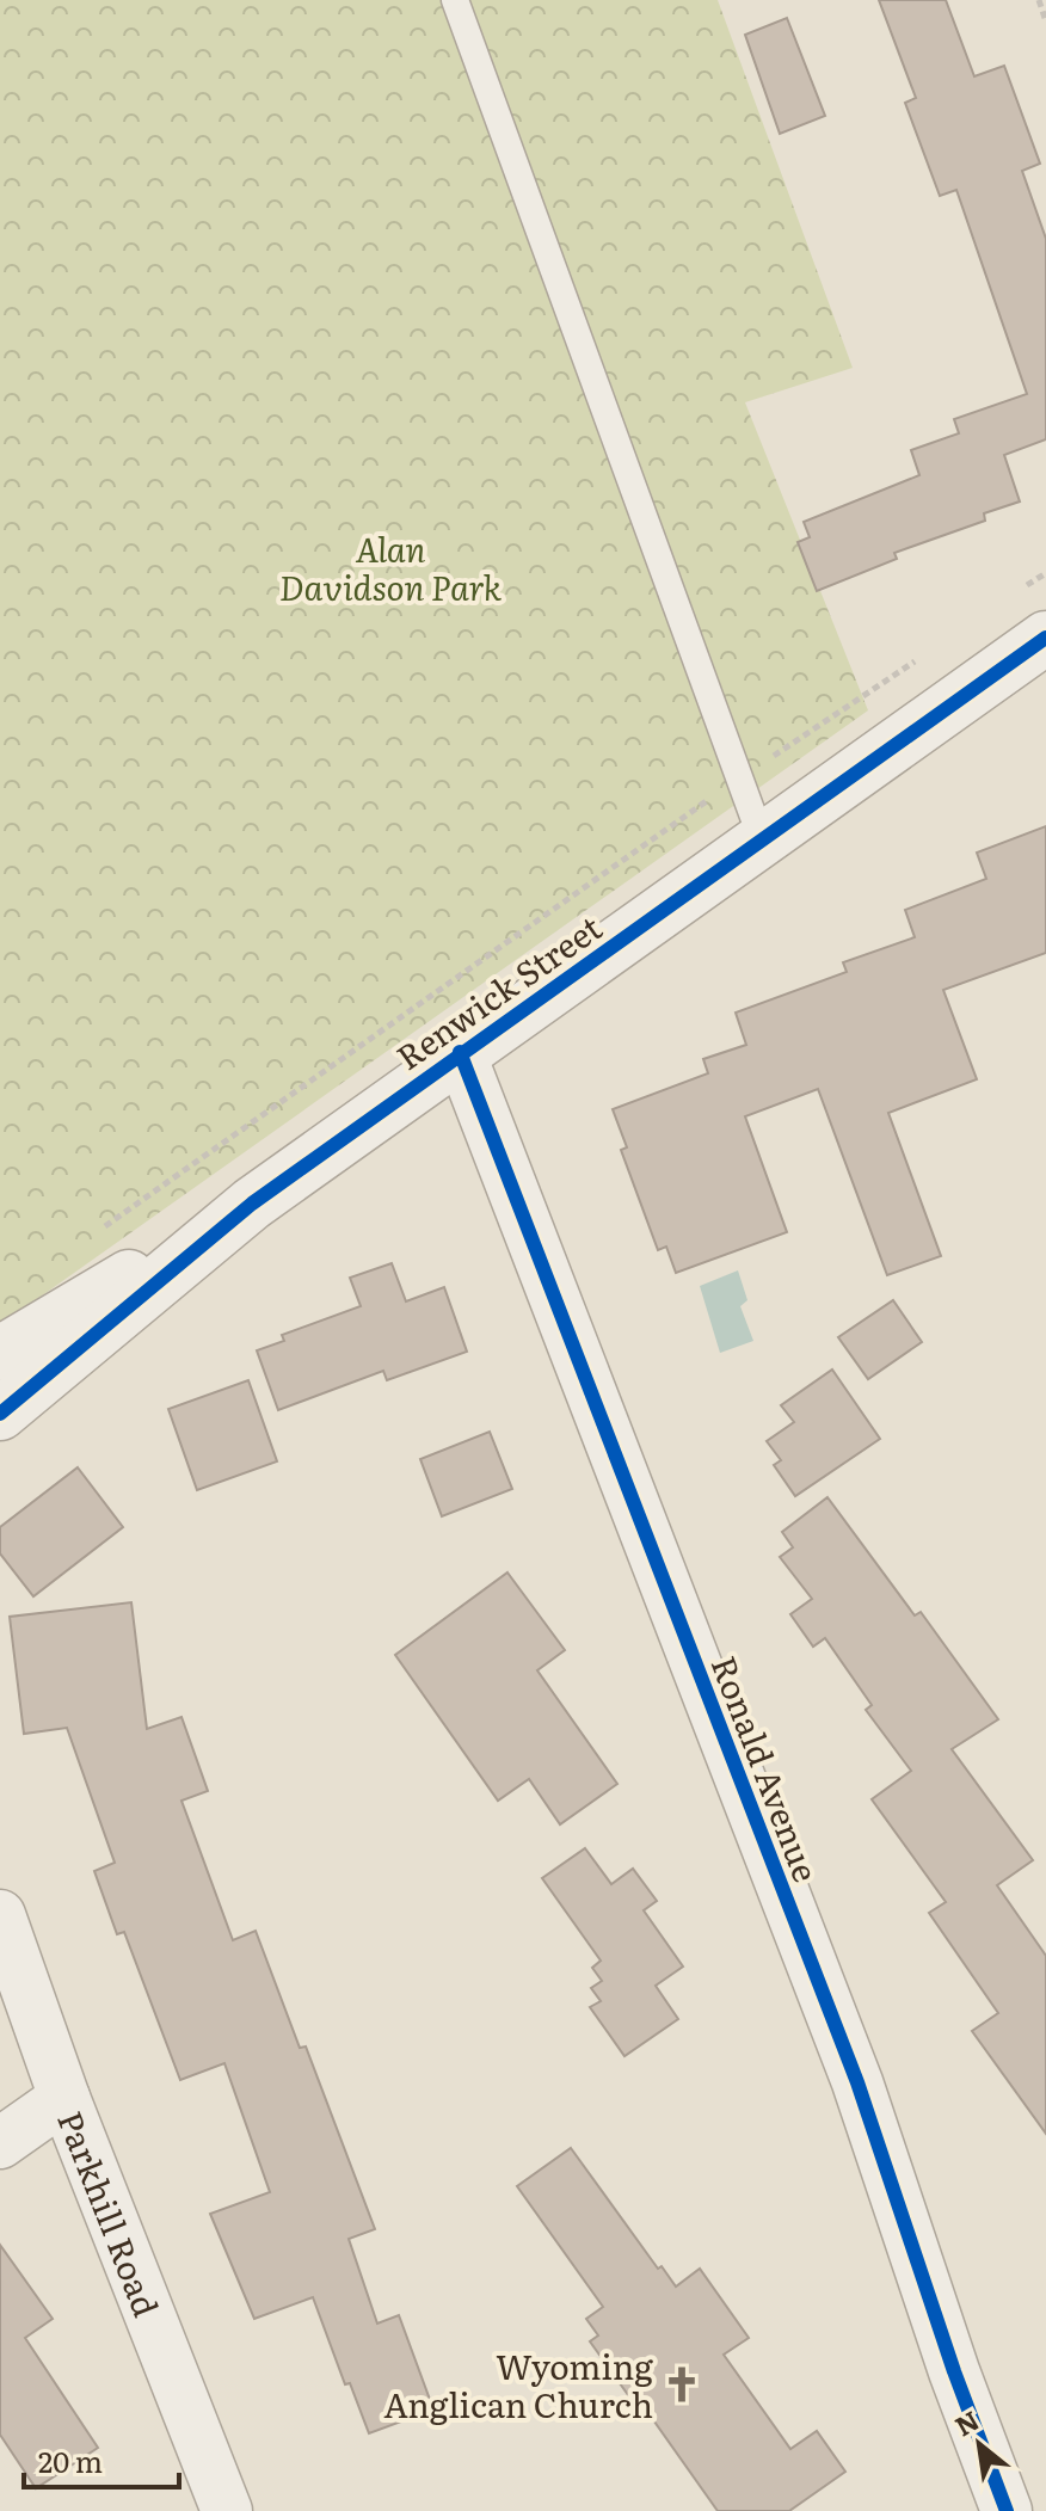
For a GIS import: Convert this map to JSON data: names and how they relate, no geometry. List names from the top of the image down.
{
  "streets": {
    "street": ["Renwick Street", "Ronald Avenue", "Parkhill Road"]
  },
  "crossings": [
    ["Renwick Street", "Ronald Avenue"]
  ],
  "parks": ["Alan Davidson Park"],
  "places": {
    "church": ["Wyoming Anglican Church"]
  },
  "scale_bar": "20 m",
  "north": "top left"
}
